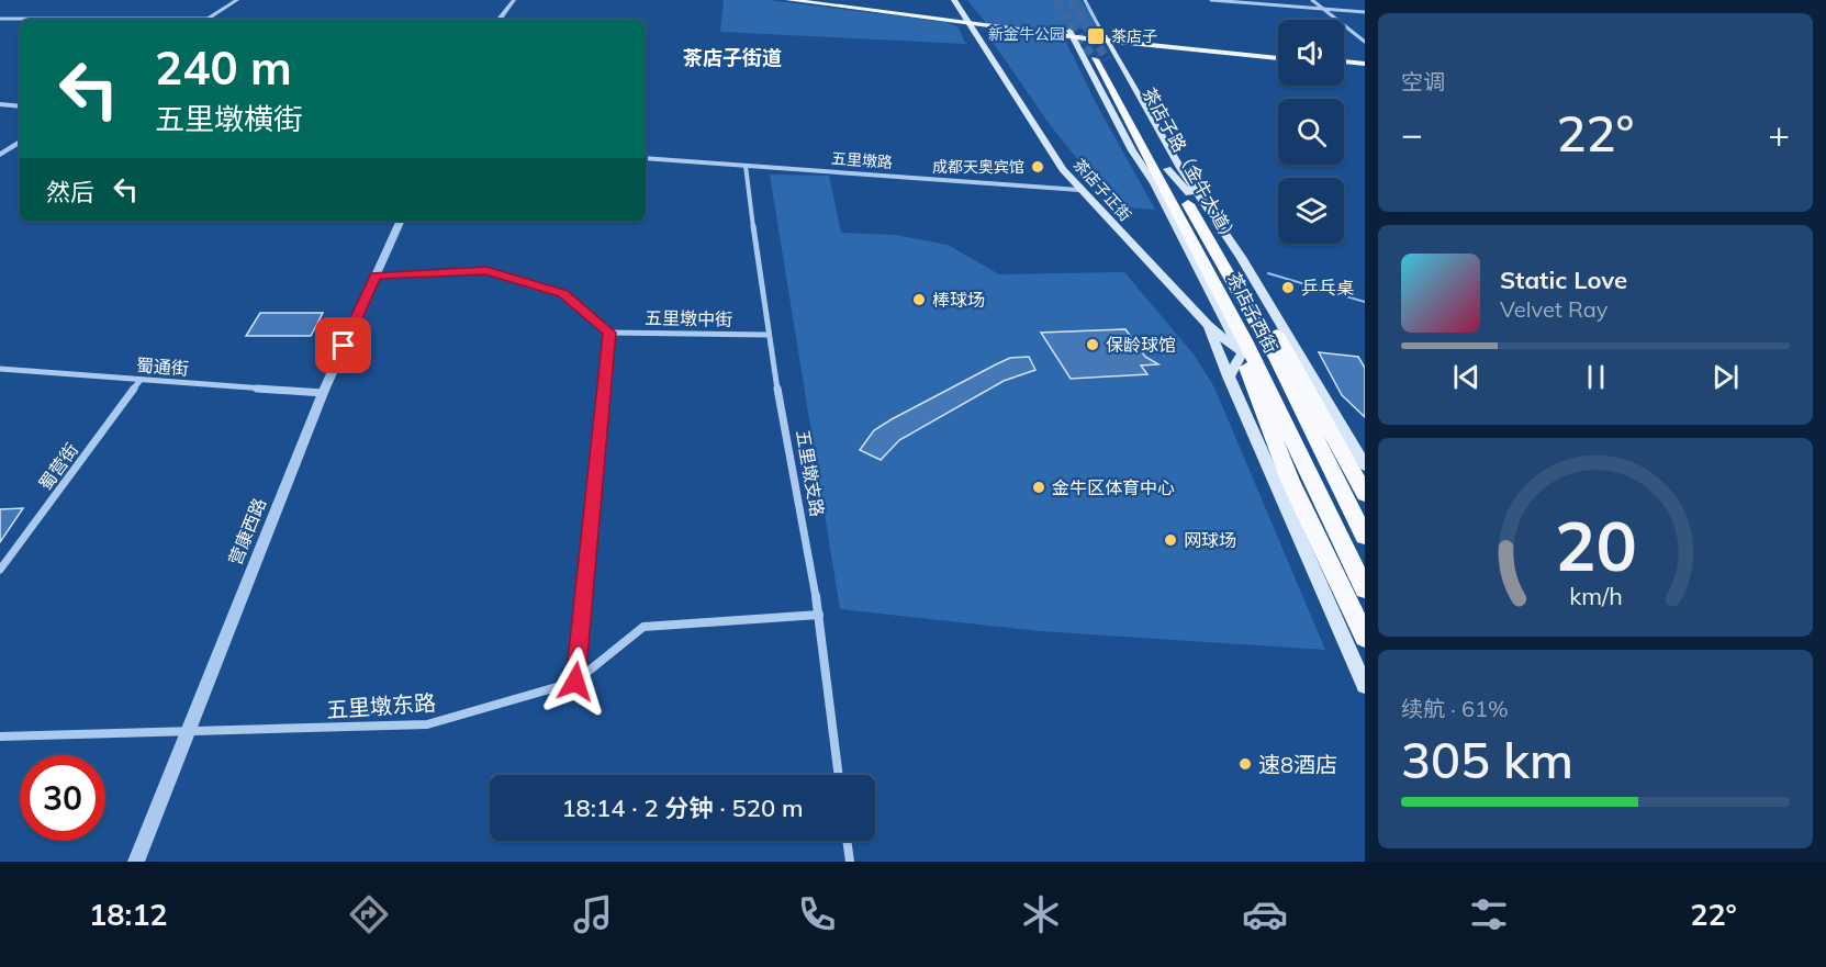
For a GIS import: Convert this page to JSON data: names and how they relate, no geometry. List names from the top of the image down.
{
  "streets": {
    "highway": ["茶店子路（金牛大道）", "茶店子西街"],
    "main road": ["茶店子正街"],
    "street": [
      "五里墩路",
      "五里墩中街",
      "蜀通街",
      "蜀营街",
      "五里墩支路",
      "营康西路",
      "五里墩东路"
    ]
  },
  "crossings": [
    ["五里墩路", "茶店子正街"],
    ["五里墩路", "五里墩支路"],
    ["茶店子路（金牛大道）", "茶店子西街"],
    ["茶店子正街", "茶店子西街"],
    ["五里墩中街", "五里墩支路"],
    ["蜀通街", "蜀营街"],
    ["蜀通街", "营康西路"],
    ["五里墩支路", "五里墩东路"],
    ["营康西路", "五里墩东路"]
  ],
  "districts": ["茶店子街道"],
  "parks": ["新金牛公园"],
  "places": {
    "transit": ["茶店子"],
    "other": [
      "成都天奥宾馆",
      "乒乓桌",
      "棒球场",
      "保龄球馆",
      "金牛区体育中心",
      "网球场",
      "速8酒店"
    ]
  },
  "page": {
    "tile": [
      "空调",
      ["续航 · 61%", "305 km"]
    ],
    "turn": ["240 m", "五里墩横街"],
    "heat": ["−", "22°", "+"],
    "then": "然后",
    "song": ["Static Love", "Velvet Ray"],
    "limit": "30",
    "trip": "18:14 · 2 分钟 · 520 m",
    "tabs": ["18:12", "22°"],
    "gauge": ["20", "km/h"]
  }
}
